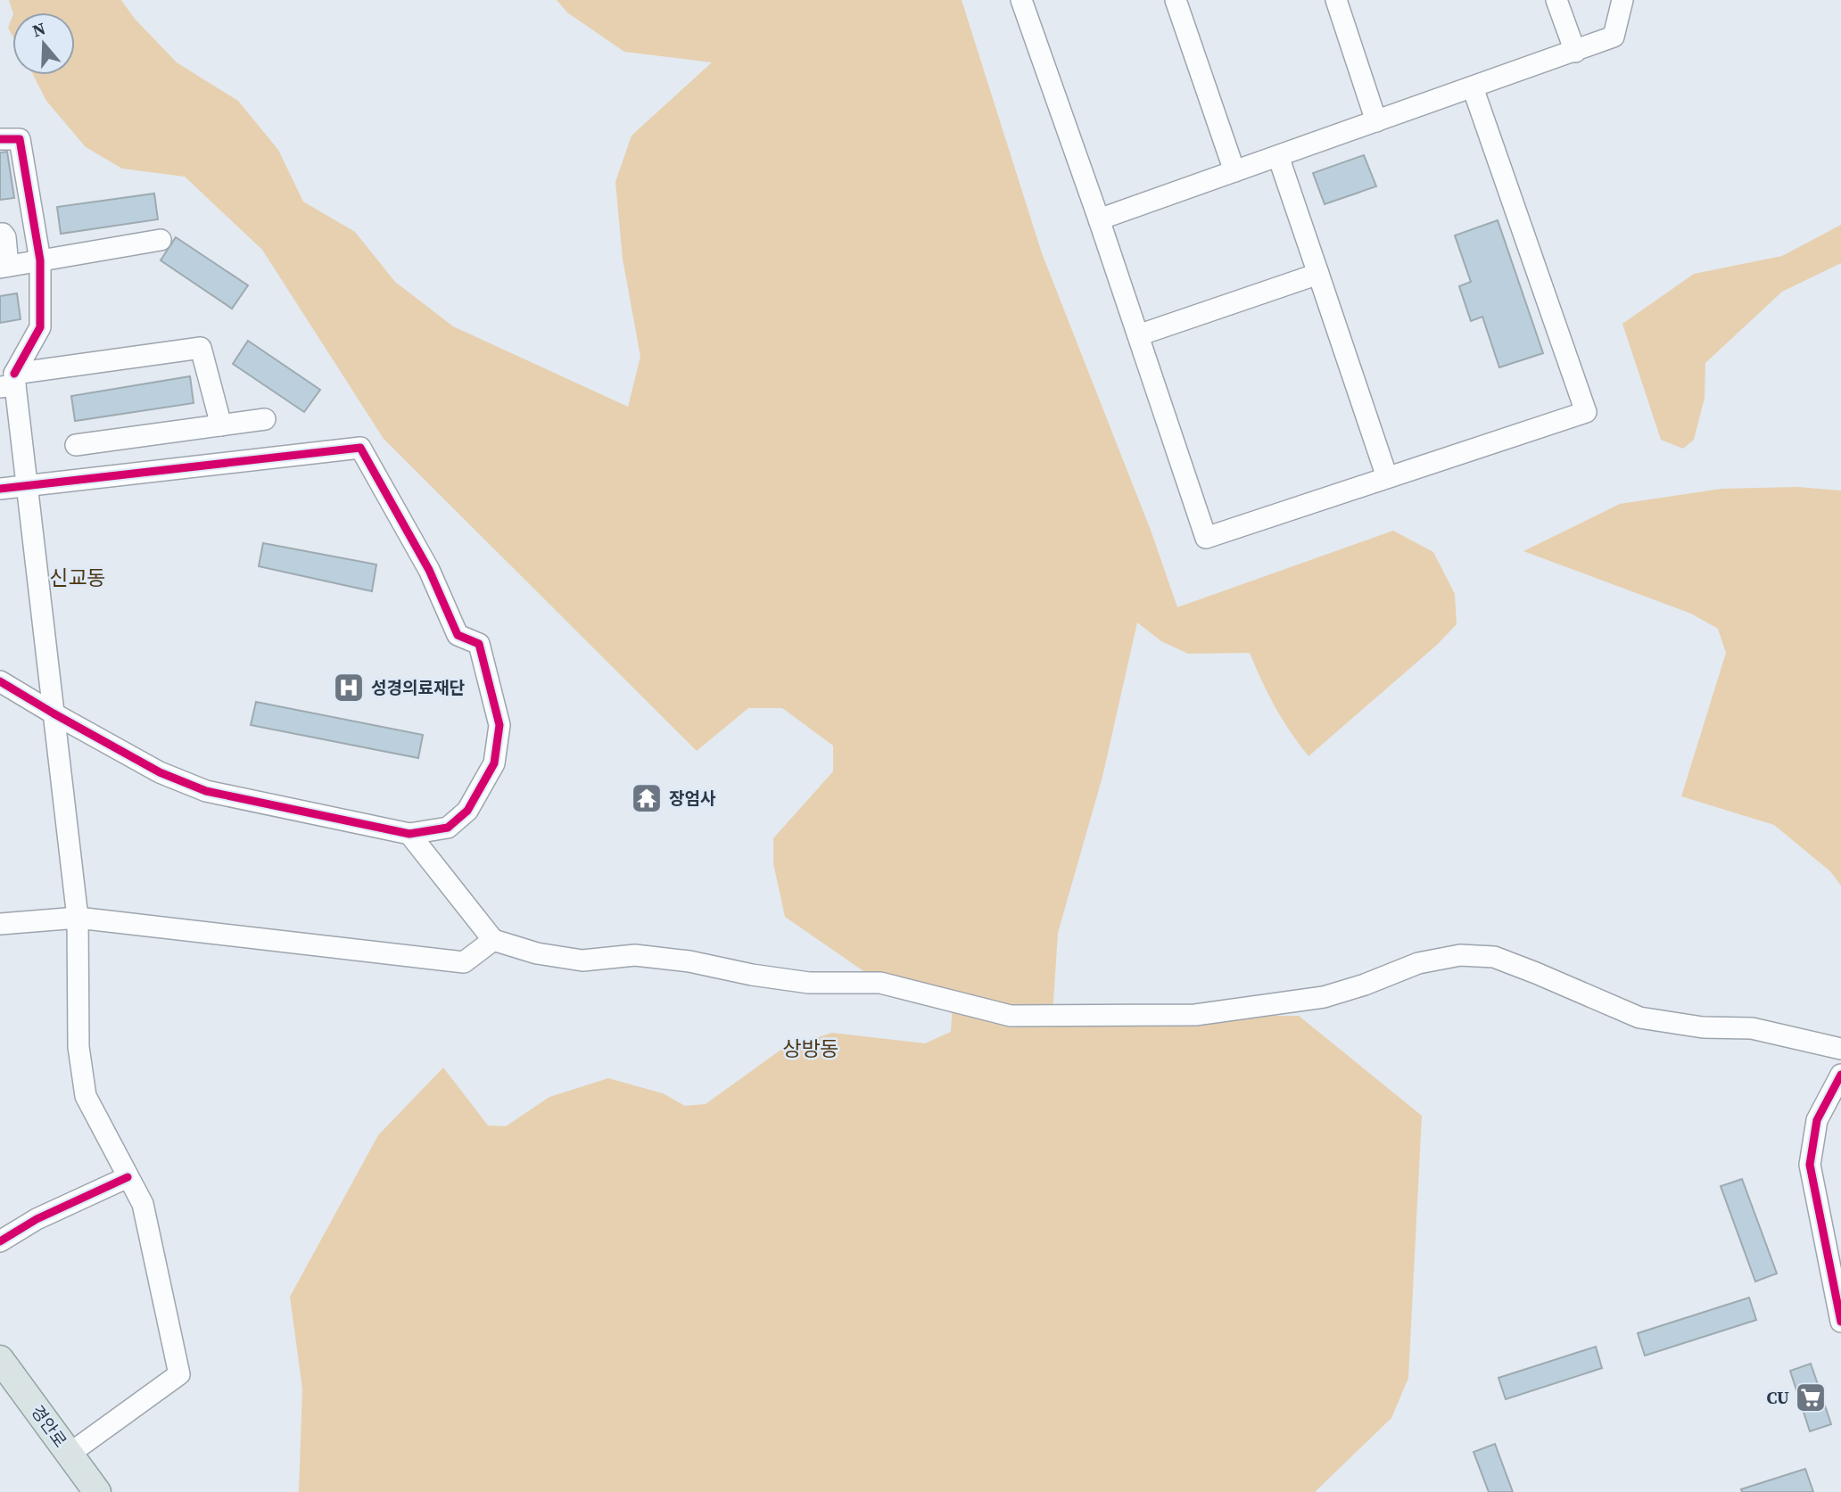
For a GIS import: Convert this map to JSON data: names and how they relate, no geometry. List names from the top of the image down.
{
  "streets": {
    "main road": ["경안로"]
  },
  "districts": ["신교동", "상방동"],
  "places": {
    "hospital": ["성경의료재단"],
    "temple": ["장엄사"],
    "supermarket": ["CU"]
  },
  "north": "top"
}
